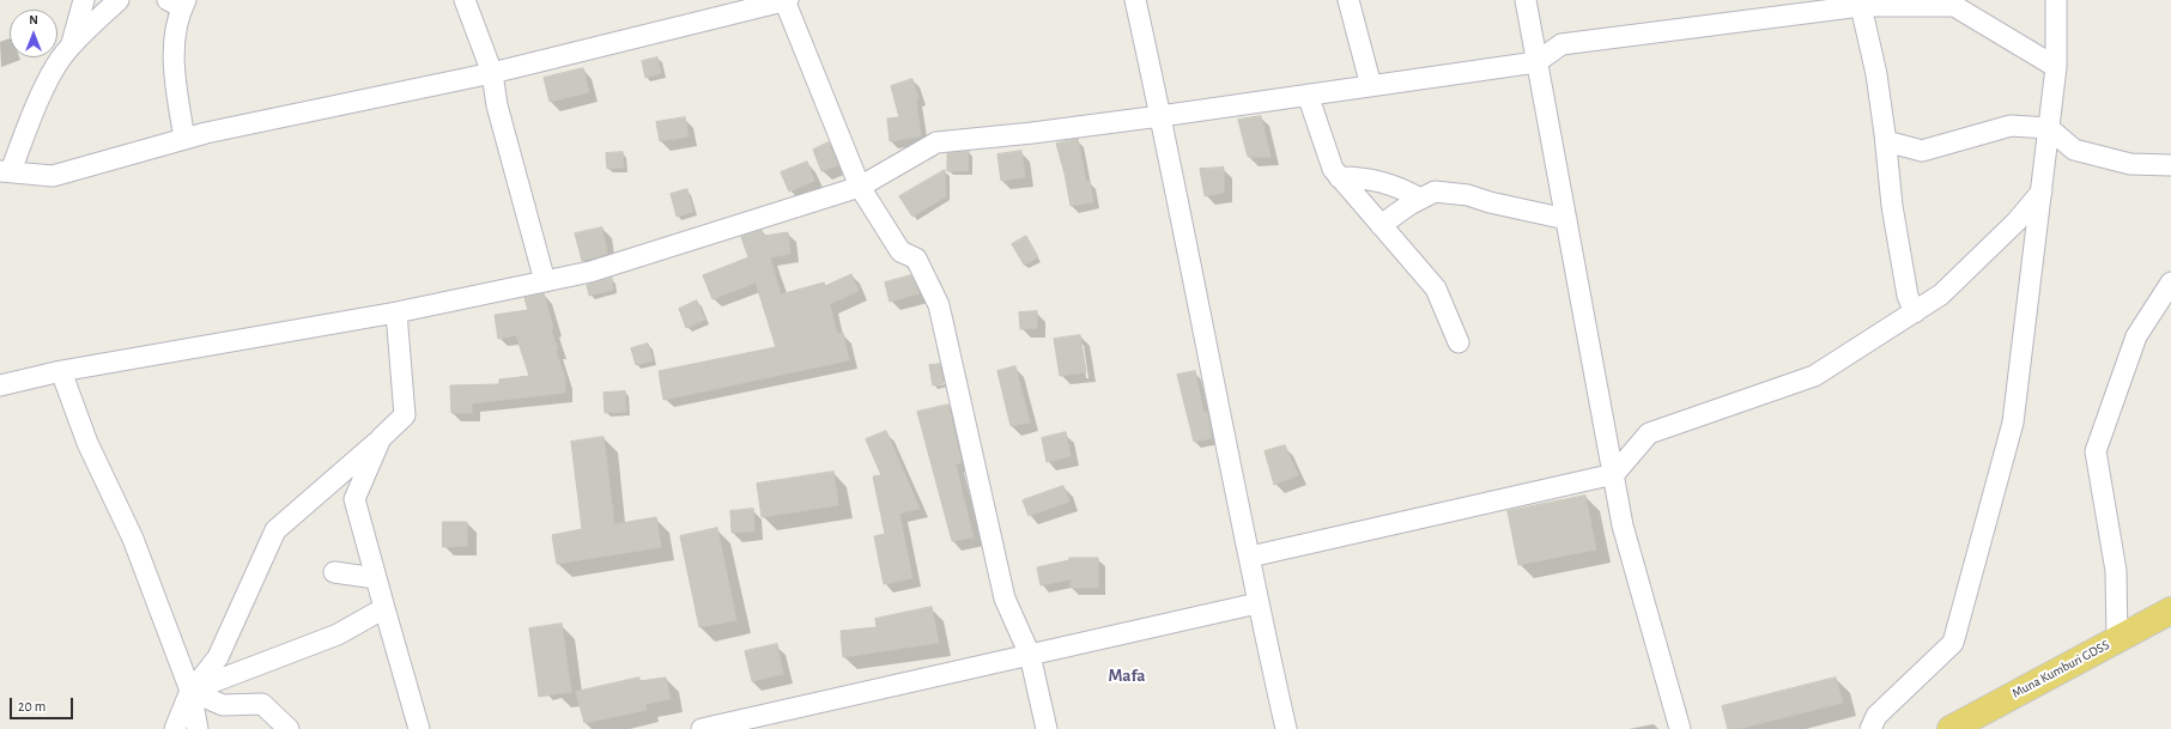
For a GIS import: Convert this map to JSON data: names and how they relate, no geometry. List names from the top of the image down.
{
  "streets": {
    "highway": ["Muna Kumburi GDSS"]
  },
  "districts": ["Mafa"],
  "scale_bar": "20 m",
  "north": "top"
}
